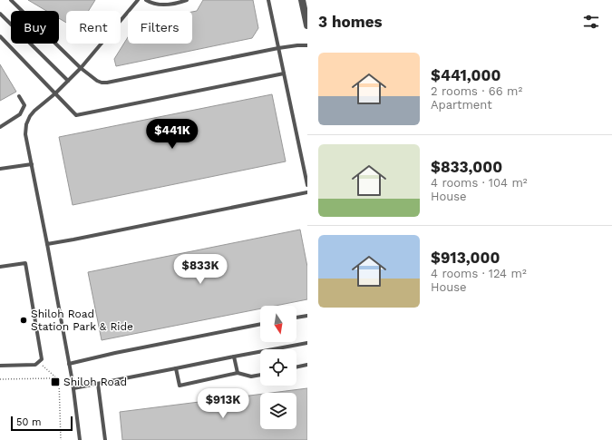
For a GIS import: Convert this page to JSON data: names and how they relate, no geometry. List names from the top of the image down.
{
  "places": {
    "other": ["Shiloh Road Station Park & Ride"],
    "transit": ["Shiloh Road"]
  },
  "scale_bar": "50 m",
  "north": "bottom",
  "page": {
    "heading": "3 homes",
    "chip": ["Buy", "Rent", "Filters"],
    "list": [
      {
        "name": "$441,000",
        "note": "2 rooms · 66 m² · Apartment"
      },
      {
        "name": "$833,000",
        "note": "4 rooms · 104 m² · House"
      },
      {
        "name": "$913,000",
        "note": "4 rooms · 124 m² · House"
      }
    ],
    "price": ["$441K", "$833K", "$913K"],
    "scale": "50 m"
  }
}
